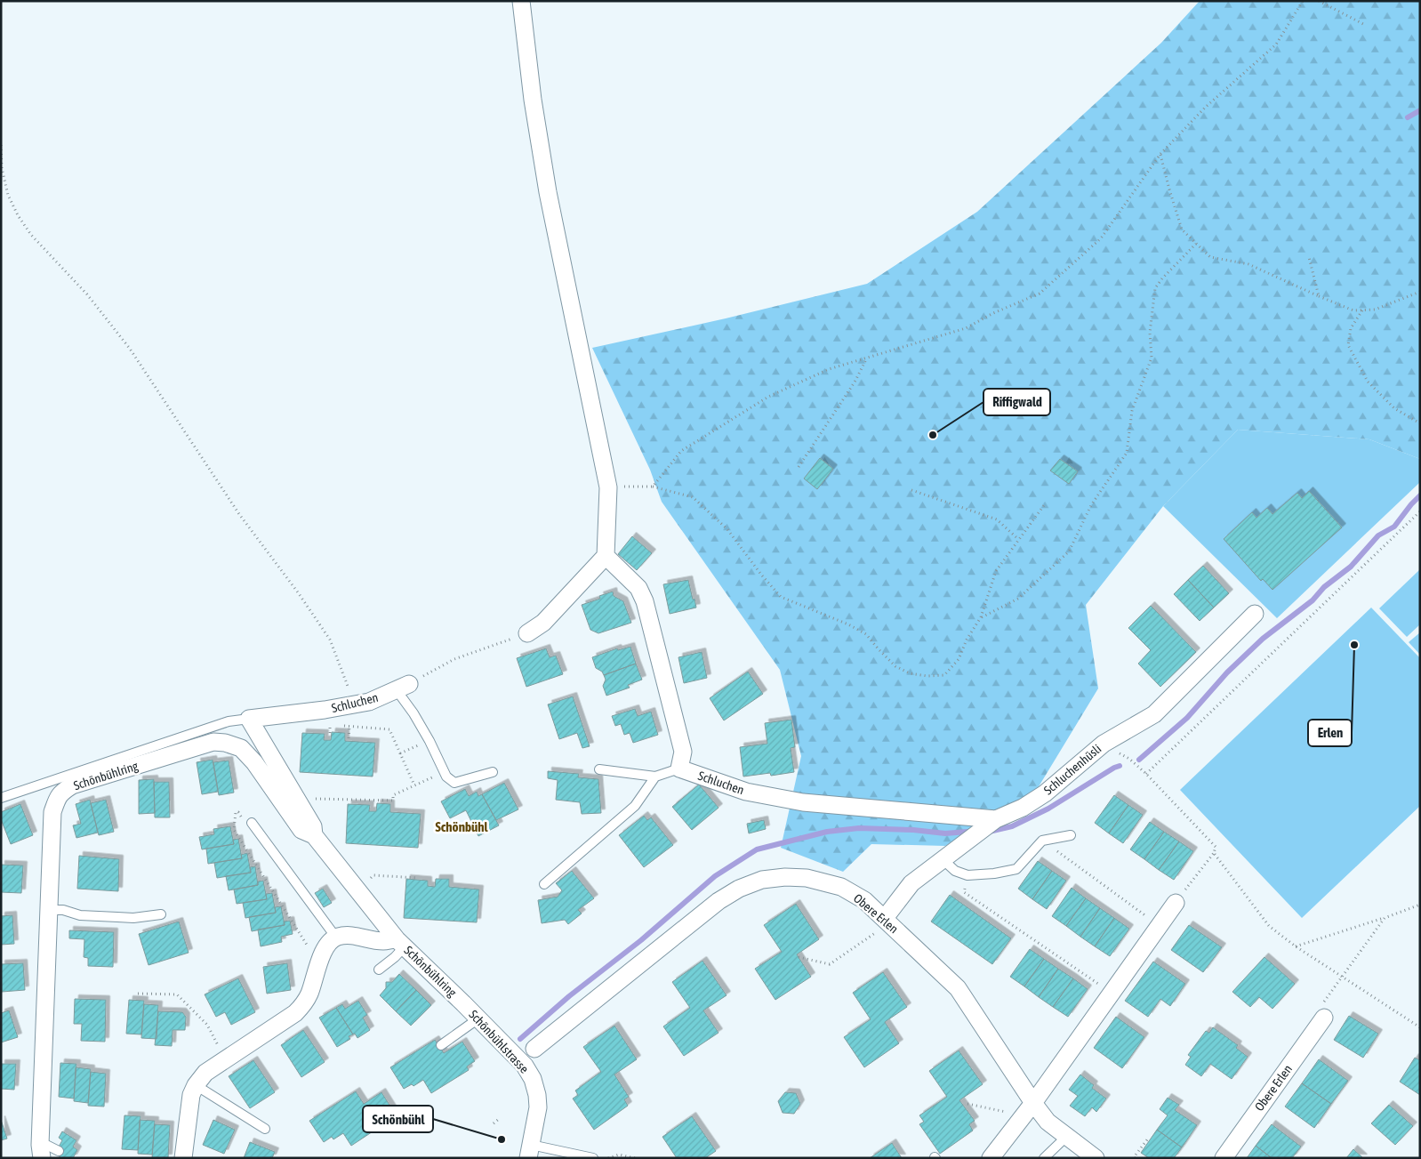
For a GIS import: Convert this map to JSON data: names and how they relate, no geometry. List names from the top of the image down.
{
  "streets": {
    "street": [
      "Schluchen",
      "Schluchenhüsli",
      "Schönbühlring",
      "Obere Erlen",
      "Schönbühlstrasse"
    ]
  },
  "crossings": [
    ["Schluchen", "Schluchenhüsli"],
    ["Schluchenhüsli", "Obere Erlen"],
    ["Schönbühlring", "Schönbühlstrasse"]
  ],
  "districts": ["Schönbühl"],
  "places": ["Riffigwald", "Erlen", "Schönbühl"]
}
